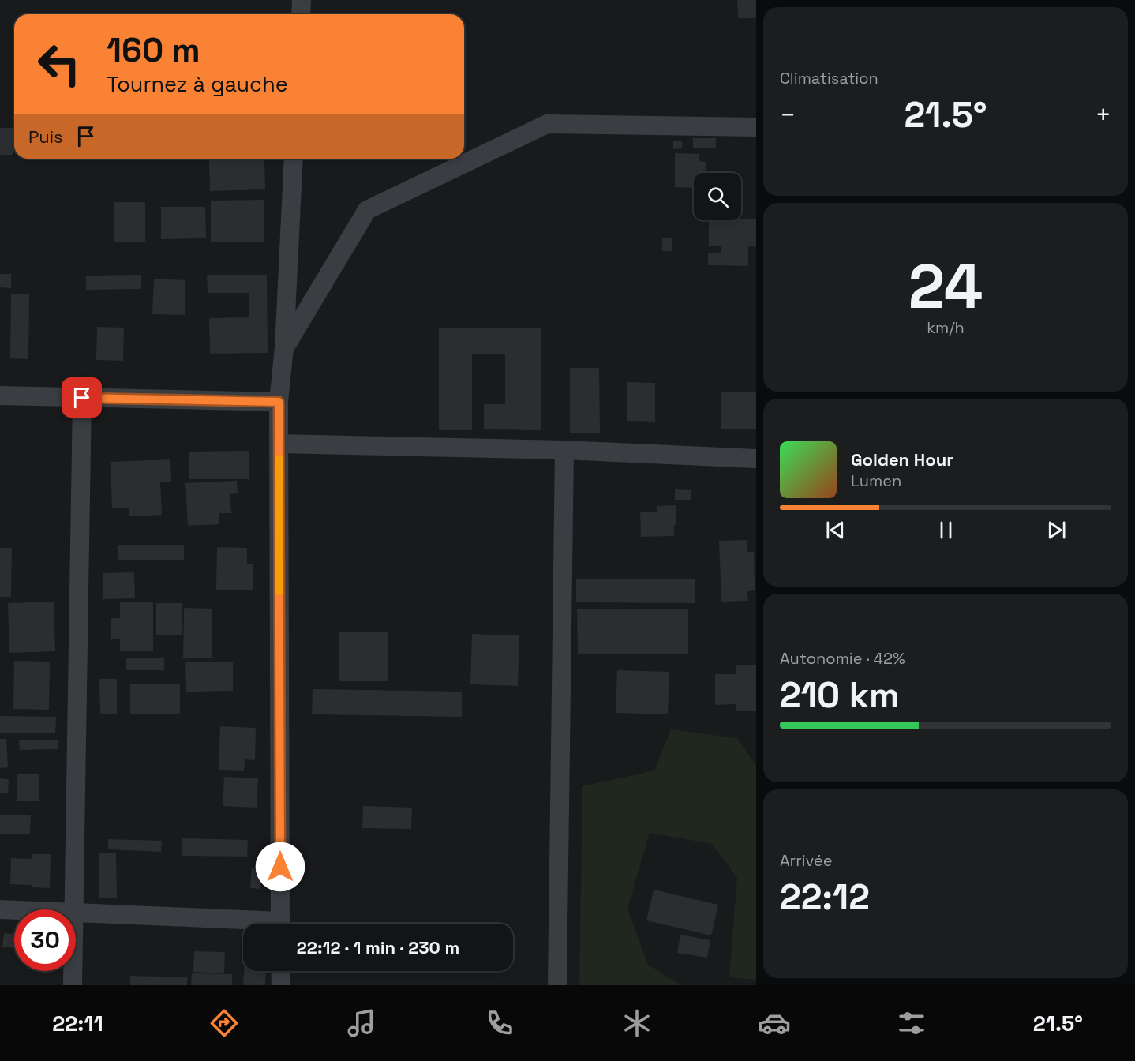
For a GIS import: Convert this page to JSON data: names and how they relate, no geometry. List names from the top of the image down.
{
  "page": {
    "tile": [
      "Climatisation",
      ["24", "km/h"],
      ["Autonomie · 42%", "210 km"],
      ["Arrivée", "22:12"]
    ],
    "turn": ["160 m", "Tournez à gauche"],
    "heat": ["−", "21.5°", "+"],
    "then": "Puis",
    "song": ["Golden Hour", "Lumen"],
    "limit": "30",
    "trip": "22:12 · 1 min · 230 m",
    "tabs": ["22:11", "21.5°"]
  }
}
